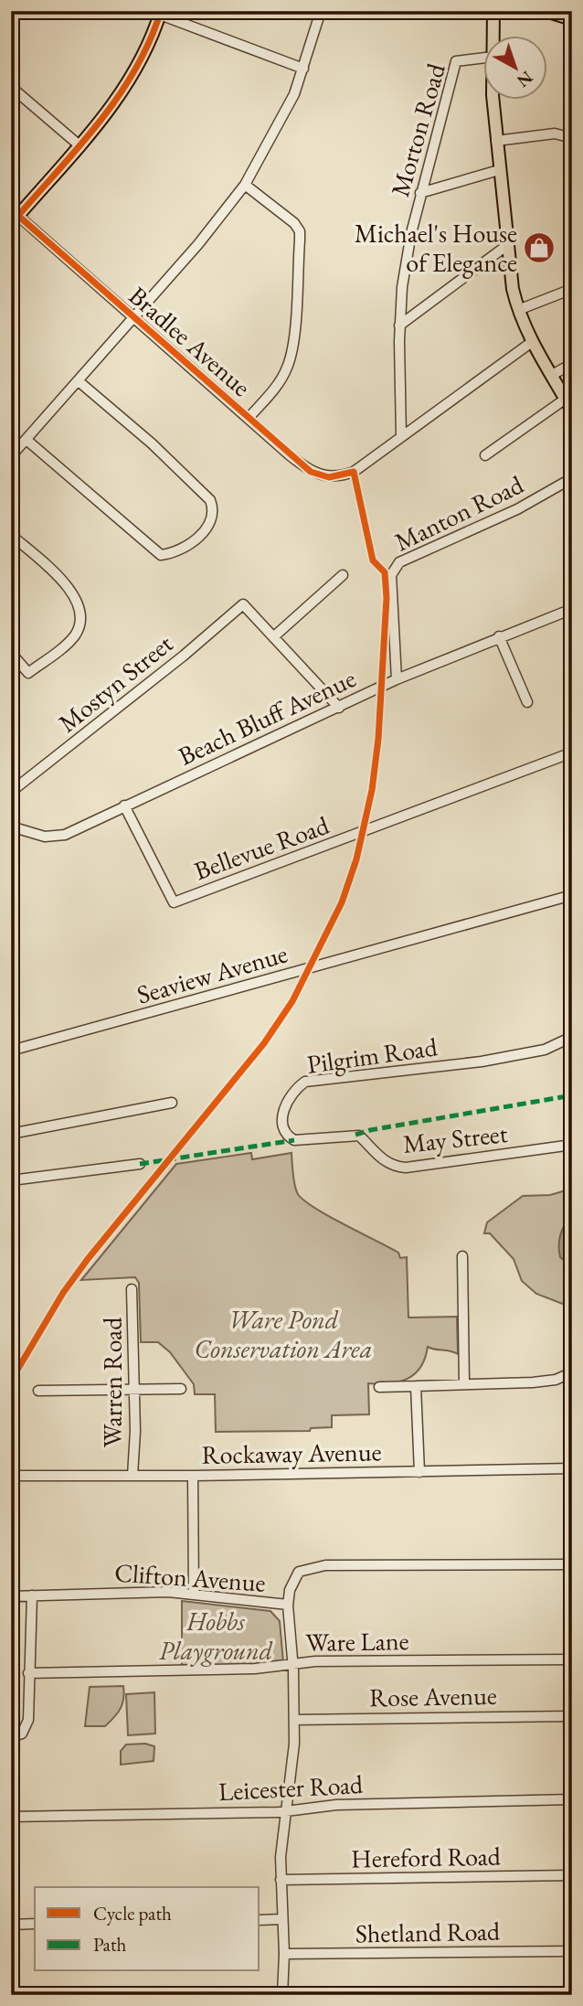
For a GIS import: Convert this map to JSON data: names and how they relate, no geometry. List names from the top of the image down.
{
  "streets": {
    "street": [
      "Morton Road",
      "Bradlee Avenue",
      "Manton Road",
      "Mostyn Street",
      "Beach Bluff Avenue",
      "Bellevue Road",
      "Seaview Avenue",
      "Pilgrim Road",
      "May Street",
      "Warren Road",
      "Rockaway Avenue",
      "Clifton Avenue",
      "Ware Lane",
      "Rose Avenue",
      "Leicester Road",
      "Hereford Road",
      "Shetland Road"
    ]
  },
  "crossings": [
    ["Morton Road", "Bradlee Avenue"],
    ["Manton Road", "Beach Bluff Avenue"],
    ["Beach Bluff Avenue", "Bellevue Road"],
    ["Pilgrim Road", "May Street"],
    ["Warren Road", "Rockaway Avenue"]
  ],
  "parks": ["Ware Pond Conservation Area", "Hobbs Playground"],
  "places": {
    "shop": ["Michael's House of Elegance"]
  },
  "legend": ["Cycle path", "Path"],
  "north": "bottom right"
}
